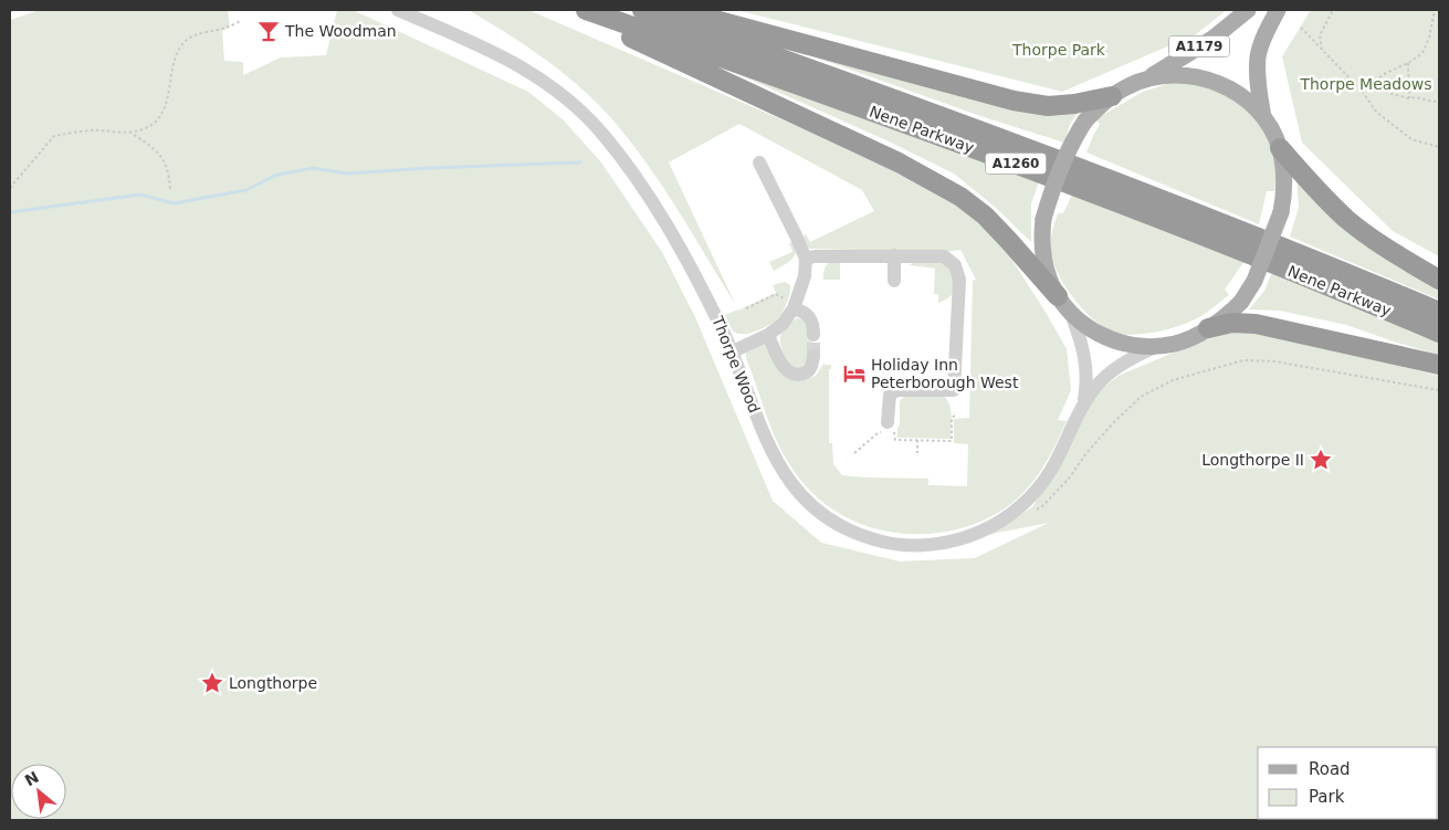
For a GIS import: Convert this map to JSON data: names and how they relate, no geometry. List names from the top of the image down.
{
  "streets": {
    "highway": ["Nene Parkway", "A1260"],
    "main road": ["A1179"],
    "street": ["Thorpe Wood"]
  },
  "parks": ["Thorpe Park", "Thorpe Meadows"],
  "places": {
    "bar": ["The Woodman"],
    "hotel": ["Holiday Inn Peterborough West"],
    "place": ["Longthorpe II", "Longthorpe"]
  },
  "legend": ["Road", "Park"],
  "north": "top left"
}
